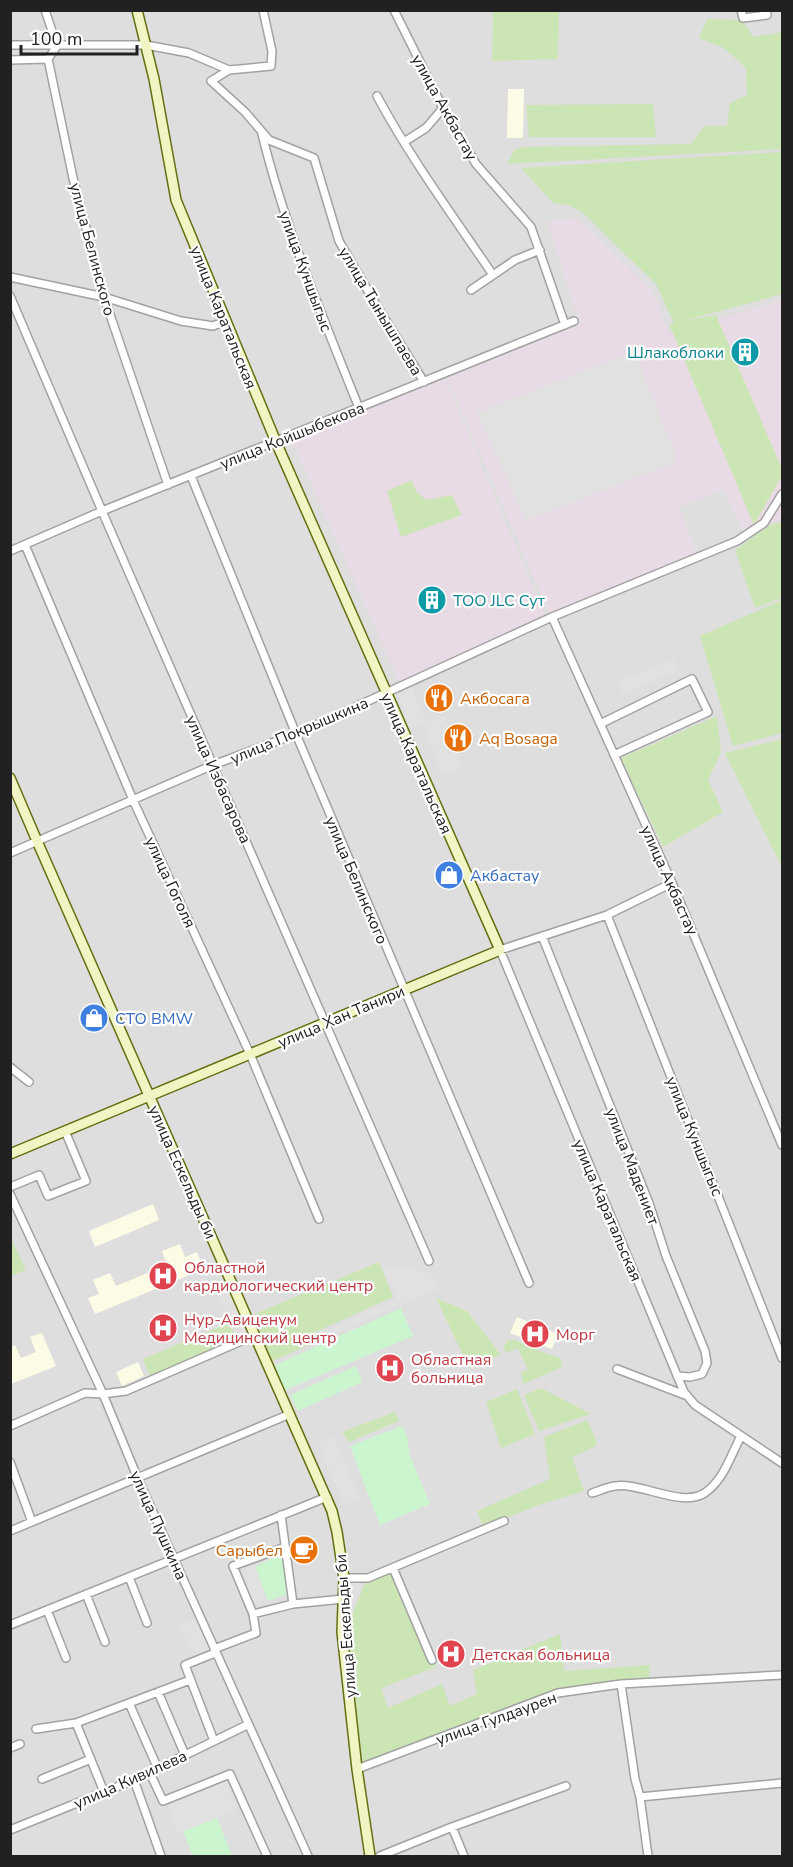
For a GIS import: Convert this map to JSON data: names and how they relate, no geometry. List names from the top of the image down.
{
  "streets": {
    "street": [
      "улица Акбастау",
      "улица Белинского",
      "улица Куншыгыс",
      "улица Тынышпаева",
      "улица Каратальская",
      "улица Койшыбекова",
      "улица Покрышкина",
      "улица Избасарова",
      "улица Гоголя",
      "улица Хан Танири",
      "улица Мадениет",
      "улица Ескельды би",
      "улица Пушкина",
      "улица Гулдаурен",
      "улица Кивилева"
    ]
  },
  "crossings": [
    ["улица Акбастау", "улица Койшыбекова"],
    ["улица Акбастау", "улица Покрышкина"],
    ["улица Акбастау", "улица Хан Танири"],
    ["улица Белинского", "улица Койшыбекова"],
    ["улица Белинского", "улица Покрышкина"],
    ["улица Белинского", "улица Хан Танири"],
    ["улица Куншыгыс", "улица Тынышпаева"],
    ["улица Куншыгыс", "улица Койшыбекова"],
    ["улица Куншыгыс", "улица Хан Танири"],
    ["улица Тынышпаева", "улица Койшыбекова"],
    ["улица Каратальская", "улица Койшыбекова"],
    ["улица Каратальская", "улица Покрышкина"],
    ["улица Каратальская", "улица Хан Танири"],
    ["улица Каратальская", "улица Мадениет"],
    ["улица Койшыбекова", "улица Избасарова"],
    ["улица Койшыбекова", "улица Гоголя"],
    ["улица Покрышкина", "улица Избасарова"],
    ["улица Покрышкина", "улица Гоголя"],
    ["улица Покрышкина", "улица Ескельды би"],
    ["улица Избасарова", "улица Хан Танири"],
    ["улица Гоголя", "улица Хан Танири"],
    ["улица Хан Танири", "улица Мадениет"],
    ["улица Хан Танири", "улица Ескельды би"],
    ["улица Ескельды би", "улица Гулдаурен"],
    ["улица Пушкина", "улица Кивилева"]
  ],
  "places": {
    "building": ["Шлакоблоки", "ТОО JLC Сут"],
    "restaurant": ["Акбосага", "Aq Bosaga"],
    "shop": ["Акбастау", "СТО BMW"],
    "hospital": [
      "Областной кардиологический центр",
      "Нур-Авиценум Медицинский центр",
      "Морг",
      "Областная больница",
      "Детская больница"
    ],
    "cafe": ["Сарыбел"]
  },
  "scale_bar": "100 m"
}
